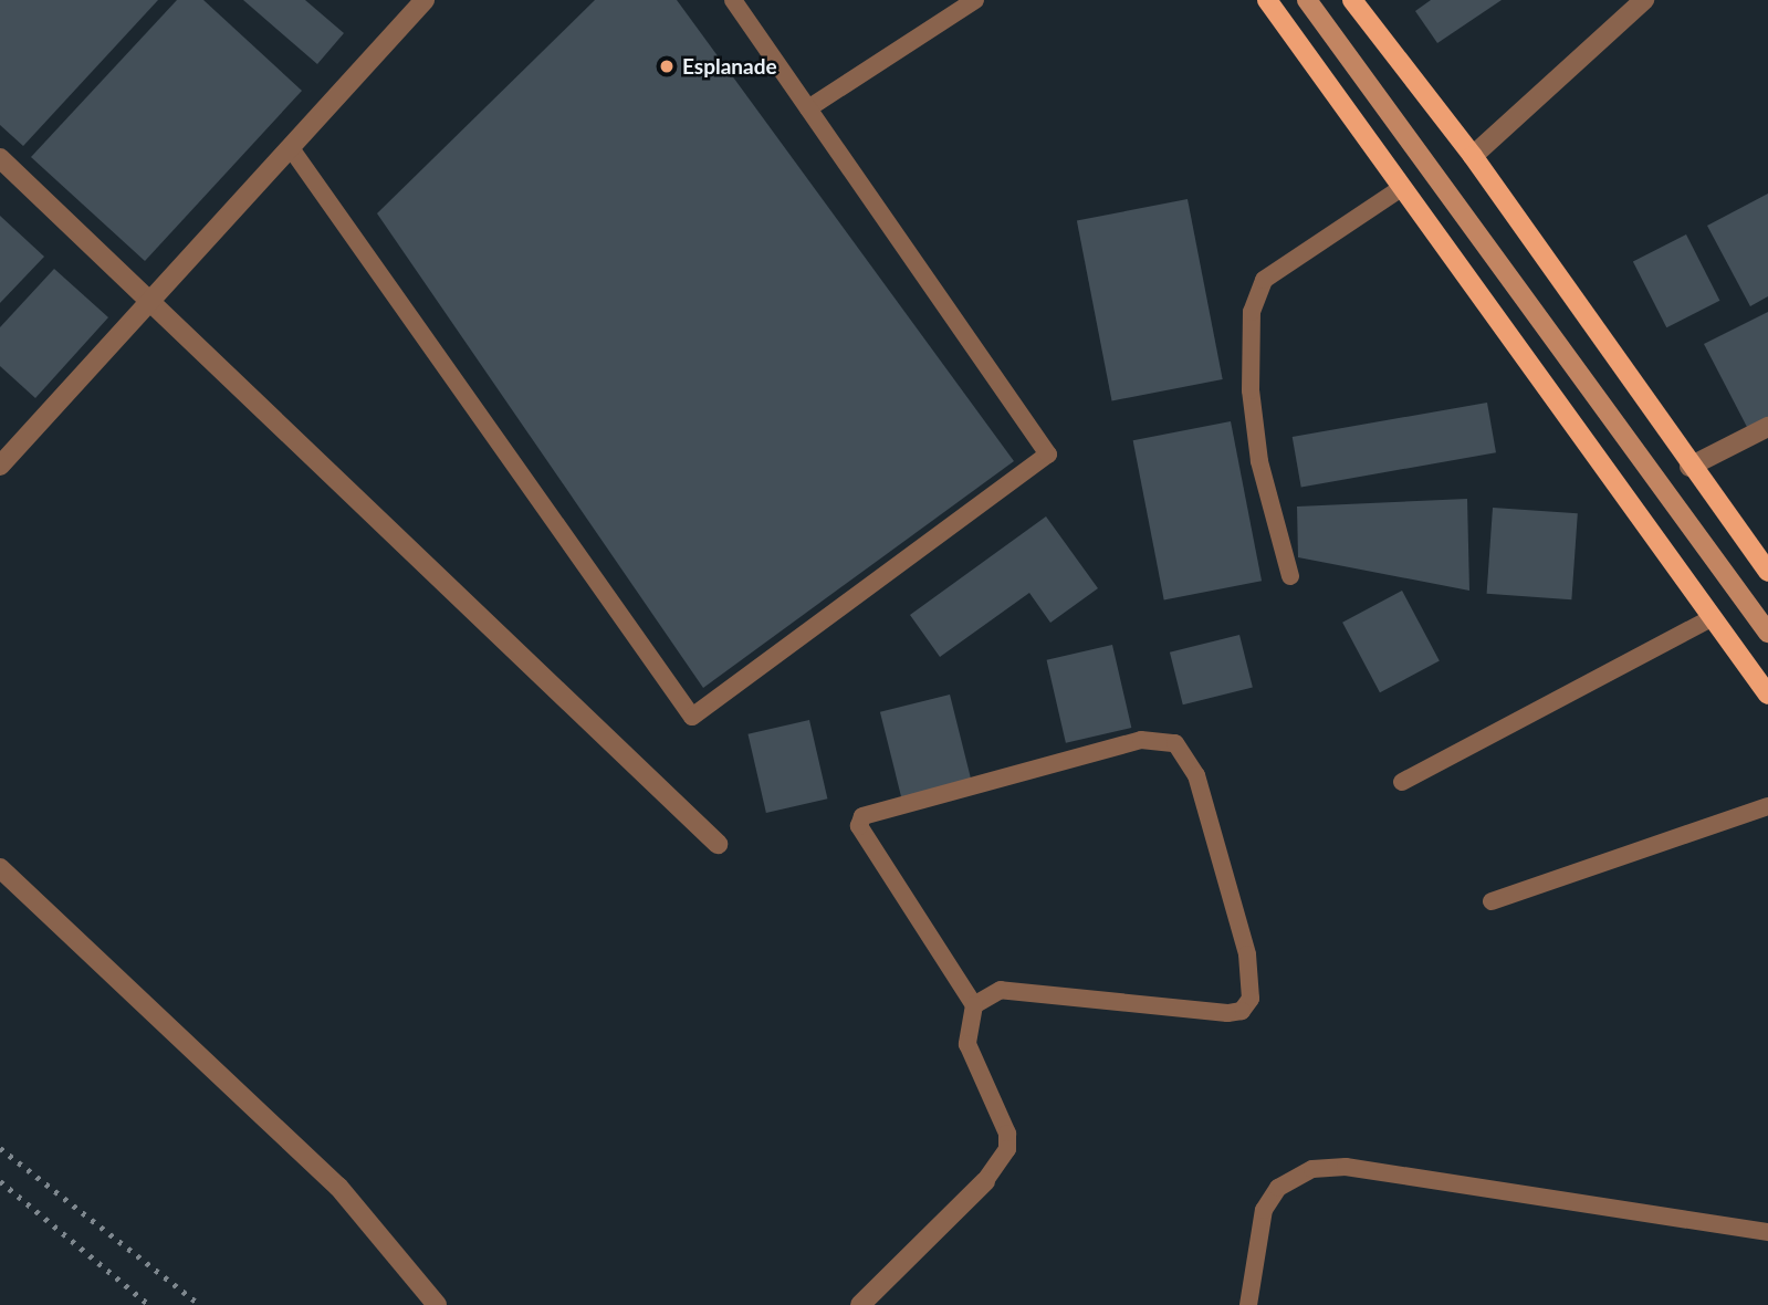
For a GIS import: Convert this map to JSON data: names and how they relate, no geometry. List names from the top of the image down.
{
  "places": ["Esplanade"]
}
